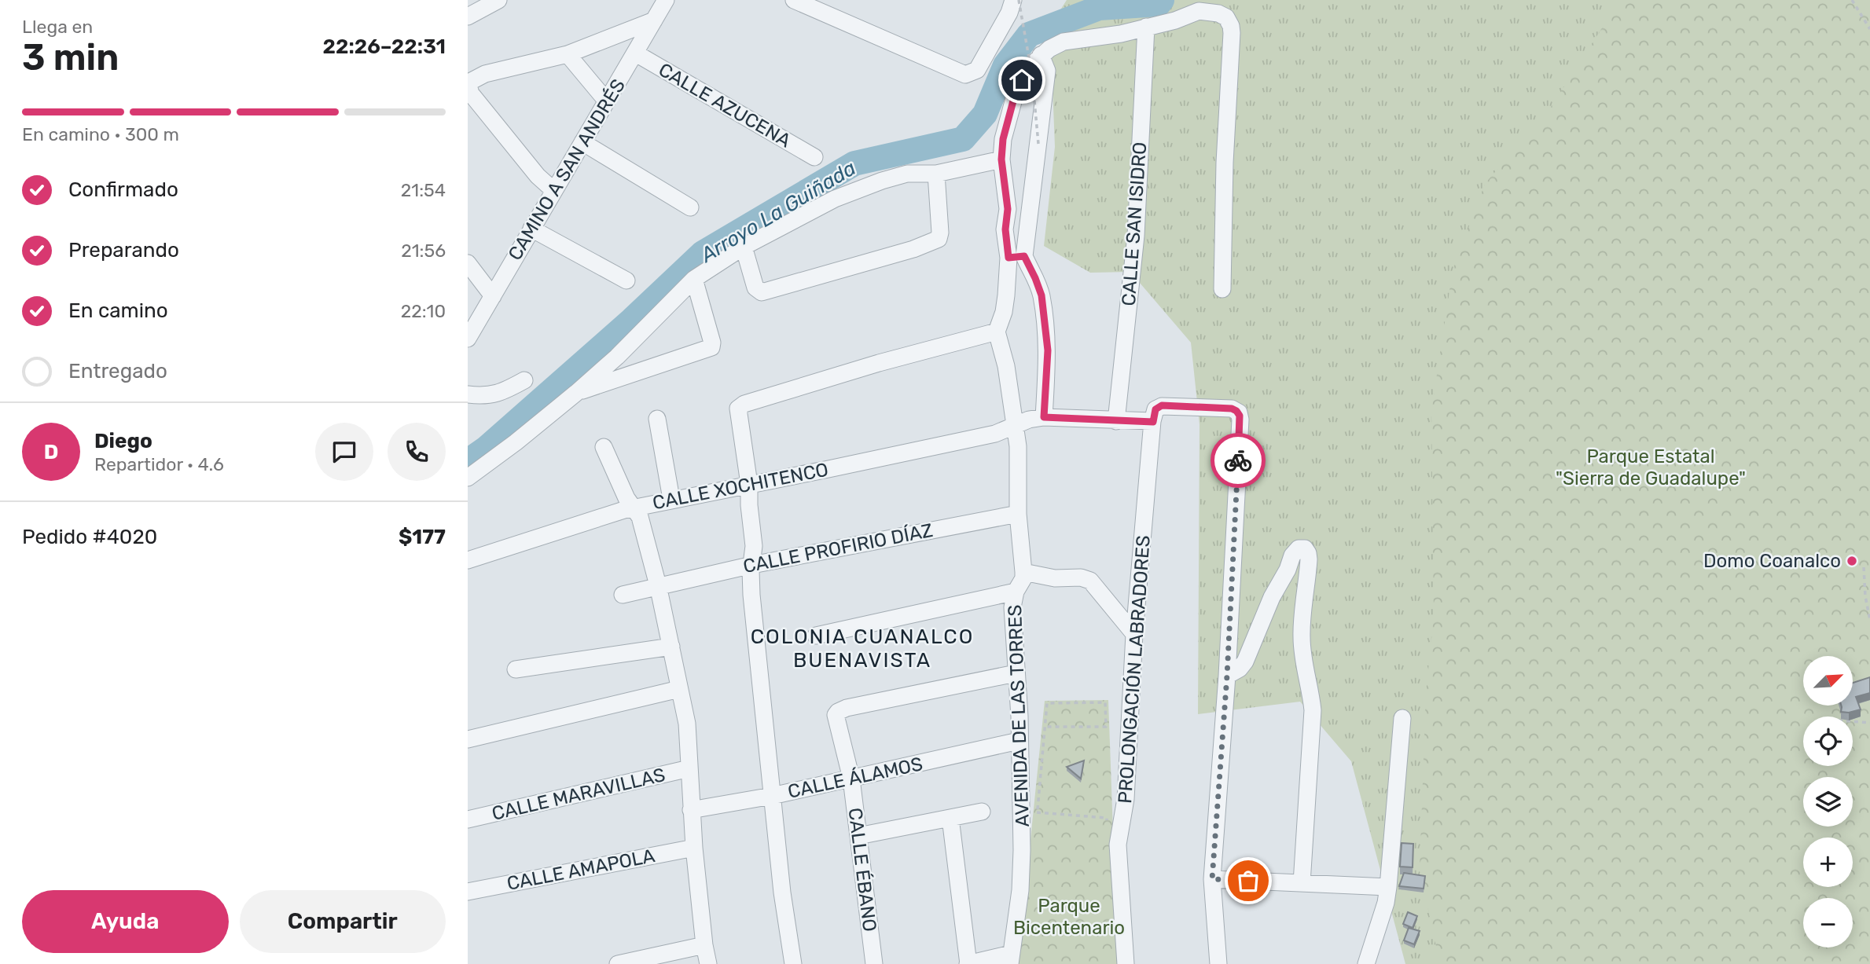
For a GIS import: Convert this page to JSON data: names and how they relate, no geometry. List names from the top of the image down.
{
  "streets": {
    "street": [
      "CALLE AZUCENA",
      "CAMINO A SAN ANDRÉS",
      "CALLE SAN ISIDRO",
      "CALLE XOCHITENCO",
      "CALLE PROFIRIO DÍAZ",
      "PROLONGACIÓN LABRADORES",
      "AVENIDA DE LAS TORRES",
      "CALLE ÁLAMOS",
      "CALLE MARAVILLAS",
      "CALLE AMAPOLA",
      "CALLE ÉBANO"
    ]
  },
  "crossings": [
    ["CALLE AZUCENA", "CAMINO A SAN ANDRÉS"],
    ["CALLE SAN ISIDRO", "CALLE XOCHITENCO"],
    ["CALLE XOCHITENCO", "PROLONGACIÓN LABRADORES"],
    ["CALLE XOCHITENCO", "AVENIDA DE LAS TORRES"],
    ["CALLE PROFIRIO DÍAZ", "AVENIDA DE LAS TORRES"],
    ["AVENIDA DE LAS TORRES", "CALLE ÁLAMOS"],
    ["AVENIDA DE LAS TORRES", "CALLE ÉBANO"],
    ["CALLE ÁLAMOS", "CALLE ÉBANO"]
  ],
  "districts": ["COLONIA CUANALCO BUENAVISTA"],
  "water": ["Arroyo La Guiñada"],
  "parks": ["Parque Estatal \"Sierra de Guadalupe\"", "Parque Bicentenario"],
  "places": ["Domo Coanalco"],
  "north": "top right",
  "page": {
    "heading": ["3 min", "Llega en", "22:26–22:31"],
    "panel": [
      "Diego",
      "Repartidor · 4.6",
      "Pedido #4020",
      "$177"
    ],
    "bar": "En camino · 300 m",
    "list": [
      ["Confirmado", "21:54"],
      ["Preparando", "21:56"],
      ["En camino", "22:10"],
      "Entregado"
    ],
    "round": "D",
    "map_buttons": ["+", "−"],
    "buttons": ["Ayuda", "Compartir"]
  }
}
